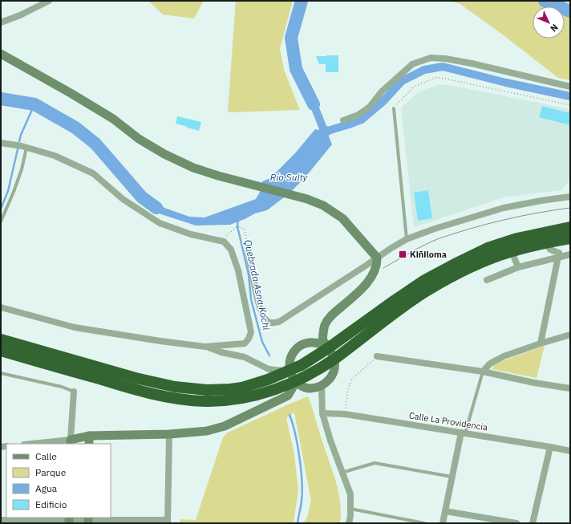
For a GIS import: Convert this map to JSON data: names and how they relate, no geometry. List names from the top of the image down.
{
  "streets": {
    "street": ["Calle La Providencia"]
  },
  "water": ["Río Sulty", "Quebrada Asna Kochi"],
  "places": {
    "transit": ["Kiñiloma"]
  },
  "legend": [
    "Calle",
    "Parque",
    "Agua",
    "Edificio"
  ],
  "north": "bottom right"
}
